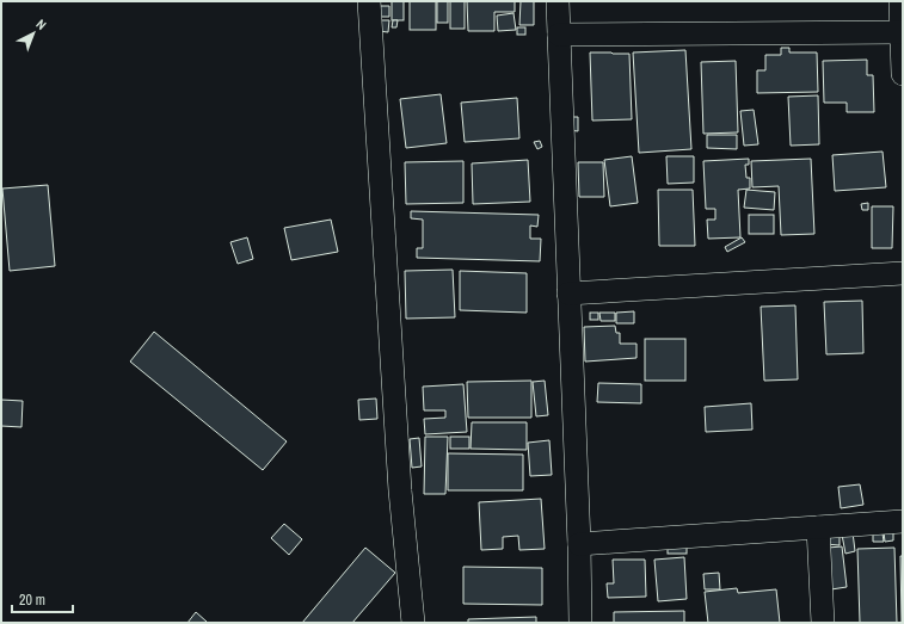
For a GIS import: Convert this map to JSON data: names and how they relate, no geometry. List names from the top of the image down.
{
  "scale_bar": "20 m",
  "north": "top right"
}
